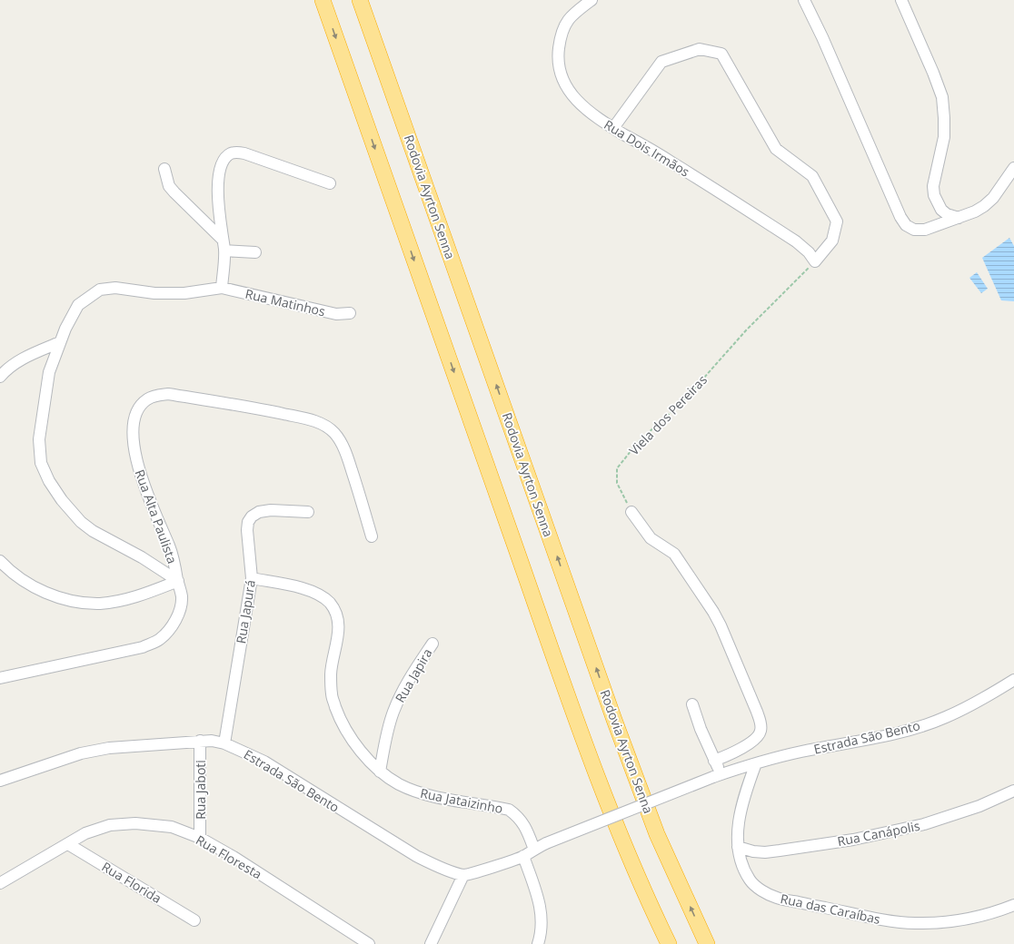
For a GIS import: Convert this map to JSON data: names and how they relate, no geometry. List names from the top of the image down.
{
  "streets": {
    "highway": ["Rodovia Ayrton Senna"],
    "street": [
      "Rua Dois Irmãos",
      "Rua Matinhos",
      "Rua Alta Paulista",
      "Rua Japurá",
      "Rua Japira",
      "Estrada São Bento",
      "Rua Jaboti",
      "Rua Jataizinho",
      "Rua Canápolis",
      "Rua Floresta",
      "Rua Florida",
      "Rua das Caraíbas"
    ],
    "path": ["Viela dos Pereiras"]
  },
  "crossings": [
    ["Rua Dois Irmãos", "Viela dos Pereiras"],
    ["Rua Japurá", "Estrada São Bento"],
    ["Rua Japurá", "Rua Jataizinho"],
    ["Rua Japira", "Rua Jataizinho"],
    ["Estrada São Bento", "Rua Jaboti"],
    ["Estrada São Bento", "Rua Jataizinho"],
    ["Estrada São Bento", "Rua das Caraíbas"],
    ["Rua Jaboti", "Rua Floresta"],
    ["Rua Canápolis", "Rua das Caraíbas"],
    ["Rua Floresta", "Rua Florida"]
  ]
}
